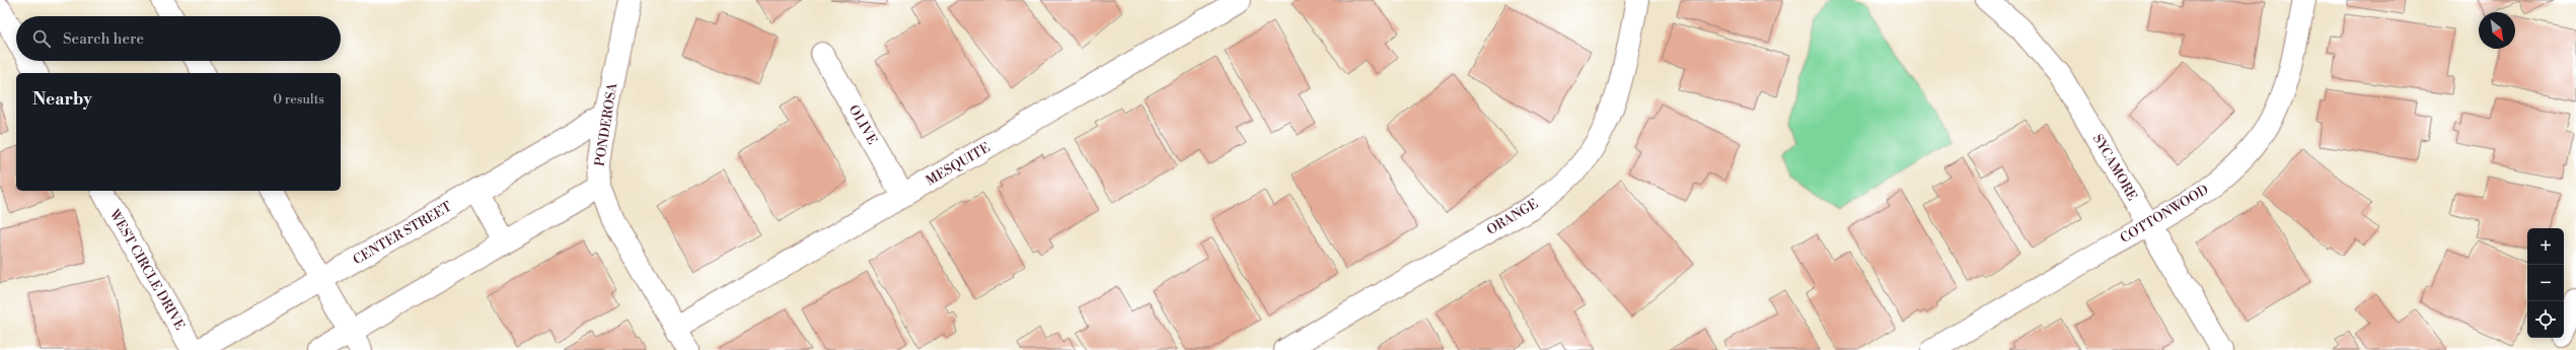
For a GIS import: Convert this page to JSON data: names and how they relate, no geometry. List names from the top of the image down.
{
  "streets": {
    "main road": [
      "PONDEROSA",
      "OLIVE",
      "MESQUITE",
      "SYCAMORE",
      "COTTONWOOD",
      "ORANGE",
      "CENTER STREET",
      "WEST CIRCLE DRIVE"
    ]
  },
  "crossings": [
    ["PONDEROSA", "MESQUITE"],
    ["PONDEROSA", "CENTER STREET"],
    ["OLIVE", "MESQUITE"],
    ["SYCAMORE", "COTTONWOOD"]
  ],
  "north": "bottom right",
  "page": {
    "search": "Search here",
    "heading": ["Nearby", "0 results"],
    "map_buttons": ["+", "−"]
  }
}
